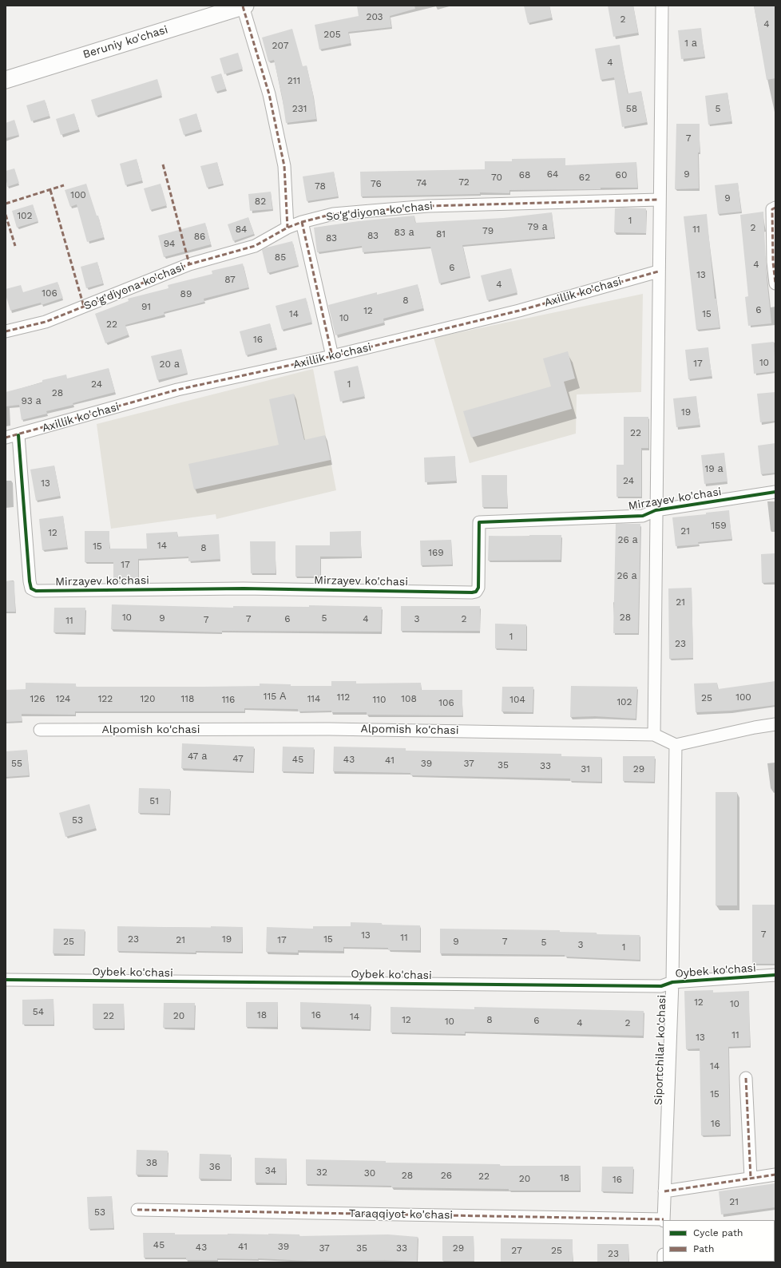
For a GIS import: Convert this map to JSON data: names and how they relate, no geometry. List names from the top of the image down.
{
  "streets": {
    "street": [
      "Beruniy ko'chasi",
      "So'g'diyona ko'chasi",
      "Axillik ko'chasi",
      "Mirzayev ko'chasi",
      "Alpomish ko'chasi",
      "Oybek ko'chasi",
      "Siportchilar ko'chasi",
      "Taraqqiyot ko'chasi"
    ]
  },
  "crossings": [
    ["Axillik ko'chasi", "Mirzayev ko'chasi"],
    ["Alpomish ko'chasi", "Siportchilar ko'chasi"],
    ["Oybek ko'chasi", "Siportchilar ko'chasi"],
    ["Siportchilar ko'chasi", "Taraqqiyot ko'chasi"]
  ],
  "house_numbers": [
    "203",
    "2",
    "4",
    "205",
    "1 а",
    "207",
    "4",
    "211",
    "231",
    "58",
    "5",
    "7",
    "64",
    "9",
    "68",
    "60",
    "70",
    "62",
    "72",
    "74",
    "76",
    "78",
    "100",
    "9",
    "82",
    "102",
    "1",
    "79 а",
    "2",
    "84",
    "11",
    "79",
    "83 а",
    "81",
    "83",
    "86",
    "83",
    "94",
    "85",
    "4",
    "6",
    "13",
    "87",
    "4",
    "106",
    "89",
    "8",
    "91",
    "6",
    "12",
    "14",
    "15",
    "10",
    "22",
    "16",
    "10",
    "17",
    "20 а",
    "24",
    "1",
    "28",
    "93 а",
    "19",
    "22",
    "19 а",
    "24",
    "13",
    "159",
    "21",
    "12",
    "26 а",
    "14",
    "15",
    "8",
    "169",
    "17",
    "26 а",
    "21",
    "10",
    "28",
    "9",
    "5",
    "7",
    "6",
    "4",
    "3",
    "2",
    "7",
    "11",
    "1",
    "23",
    "115 А",
    "112",
    "100",
    "25",
    "126",
    "124",
    "122",
    "120",
    "118",
    "114",
    "108",
    "116",
    "110",
    "104",
    "102",
    "106",
    "47 а",
    "47",
    "45",
    "43",
    "41",
    "55",
    "39",
    "37",
    "35",
    "33",
    "31",
    "29",
    "51",
    "53",
    "7",
    "13",
    "11",
    "23",
    "19",
    "15",
    "21",
    "17",
    "25",
    "9",
    "7",
    "5",
    "3",
    "1",
    "12",
    "10",
    "54",
    "18",
    "16",
    "22",
    "20",
    "14",
    "12",
    "8",
    "6",
    "10",
    "4",
    "2",
    "11",
    "13",
    "14",
    "15",
    "16",
    "38",
    "36",
    "34",
    "32",
    "30",
    "28",
    "26",
    "22",
    "18",
    "20",
    "16",
    "21",
    "53",
    "45",
    "41",
    "39",
    "43",
    "37",
    "35",
    "33",
    "29",
    "27",
    "25",
    "23"
  ],
  "legend": ["Cycle path", "Path"]
}
